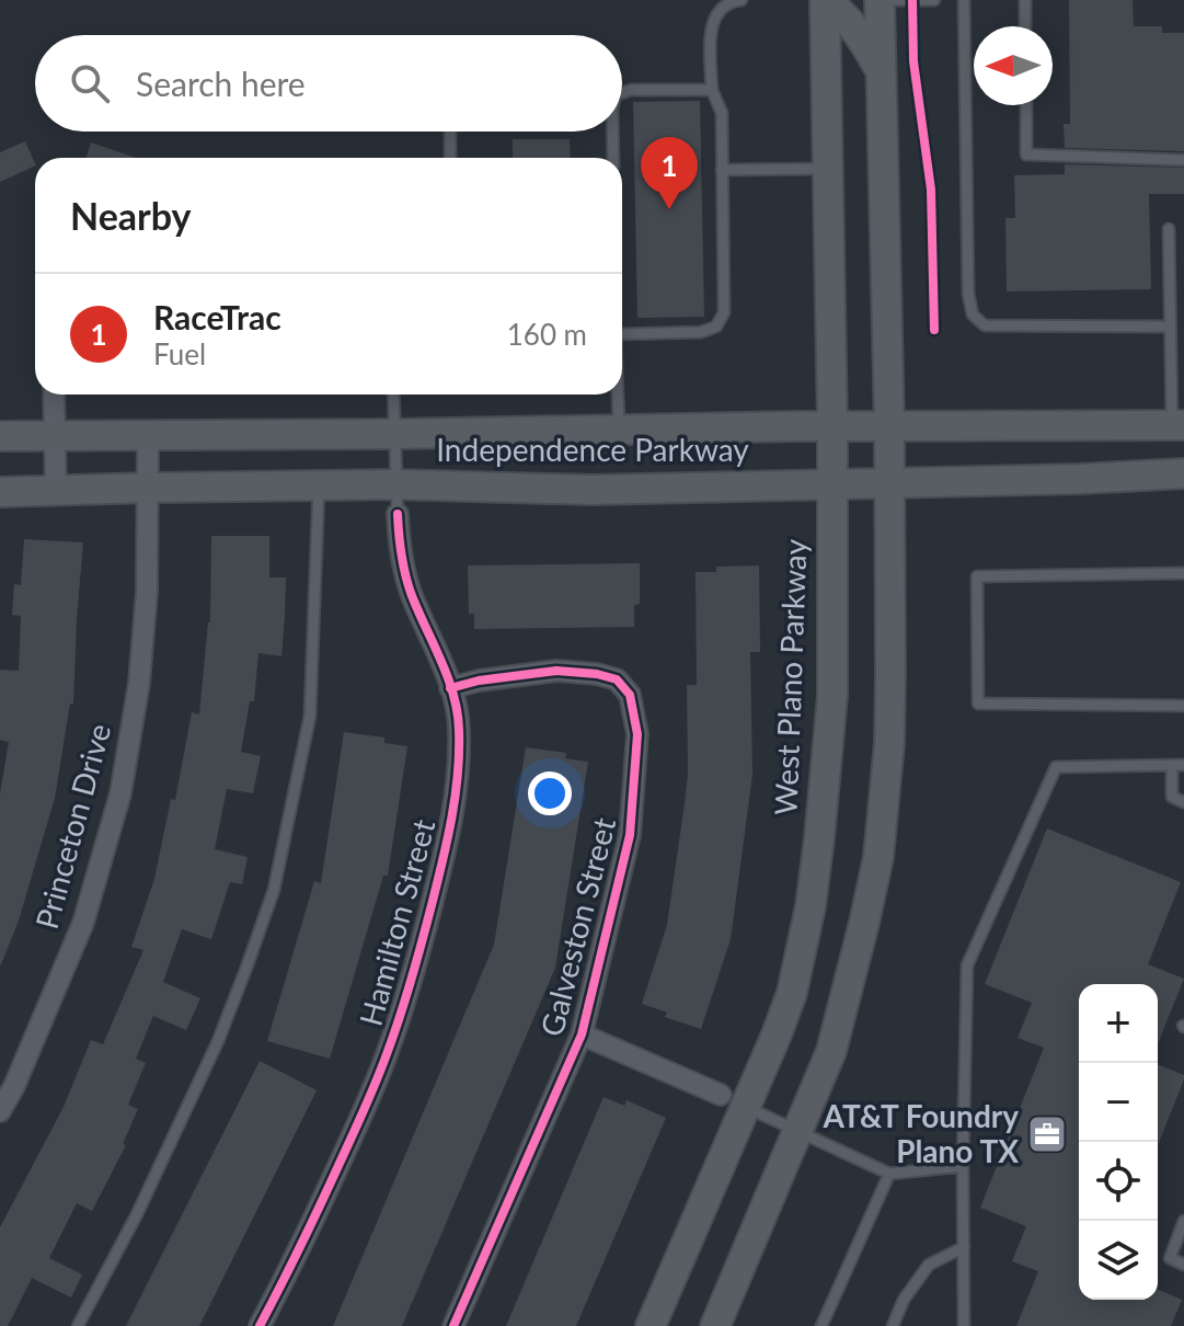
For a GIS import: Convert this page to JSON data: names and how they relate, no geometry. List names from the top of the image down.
{
  "streets": {
    "main road": ["Independence Parkway", "West Plano Parkway"],
    "street": ["Princeton Drive", "Hamilton Street", "Galveston Street"]
  },
  "crossings": [
    ["Independence Parkway", "West Plano Parkway"],
    ["Independence Parkway", "Princeton Drive"],
    ["Hamilton Street", "Galveston Street"]
  ],
  "places": {
    "office": ["AT&T Foundry Plano TX"]
  },
  "north": "left",
  "page": {
    "search": "Search here",
    "pins": "1",
    "heading": "Nearby",
    "list": [
      {
        "mark": "1",
        "name": "RaceTrac",
        "note": "Fuel",
        "value": "160 m"
      }
    ],
    "map_buttons": ["+", "−"]
  }
}
